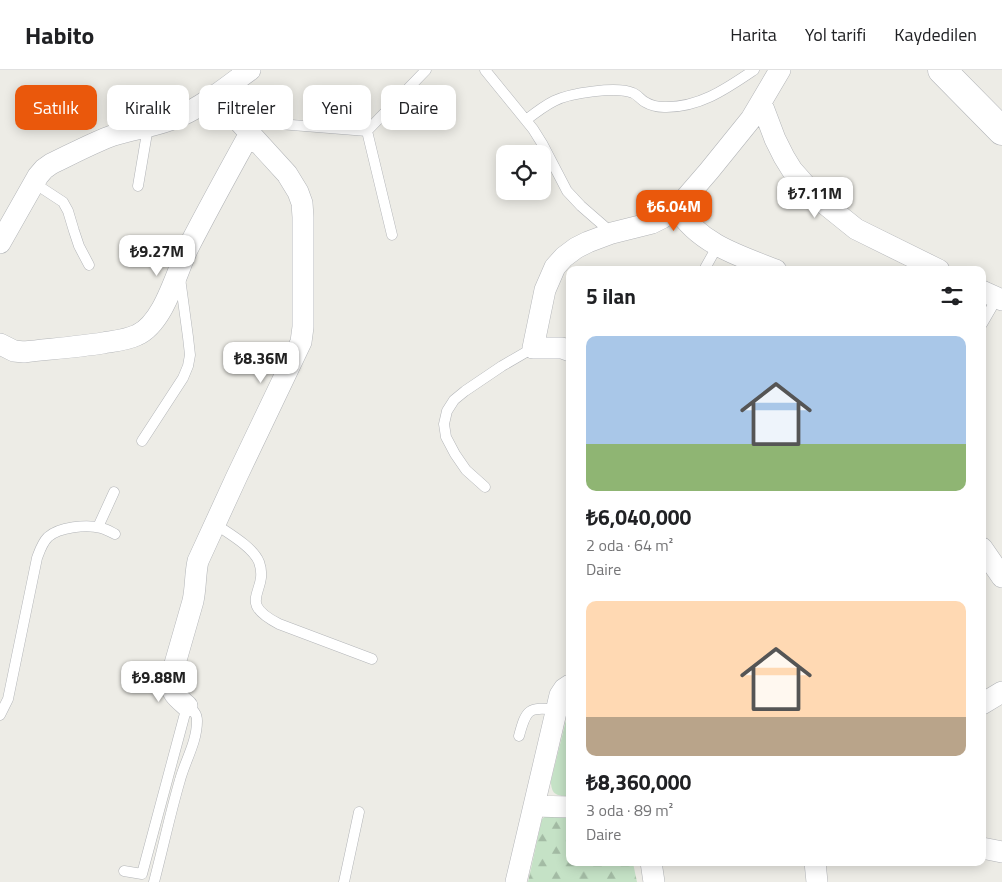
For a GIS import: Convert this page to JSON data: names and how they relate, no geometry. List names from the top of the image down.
{
  "page": {
    "header": "Habito",
    "nav": ["Harita", "Yol tarifi", "Kaydedilen"],
    "chip": [
      "Satılık",
      "Kiralık",
      "Filtreler",
      "Yeni",
      "Daire"
    ],
    "price": [
      "₺7.11M",
      "₺6.04M",
      "₺9.27M",
      "₺8.36M",
      "₺9.88M"
    ],
    "heading": "5 ilan",
    "list": [
      {
        "name": "₺6,040,000",
        "note": "2 oda · 64 m² · Daire"
      },
      {
        "name": "₺8,360,000",
        "note": "3 oda · 89 m² · Daire"
      }
    ]
  }
}
